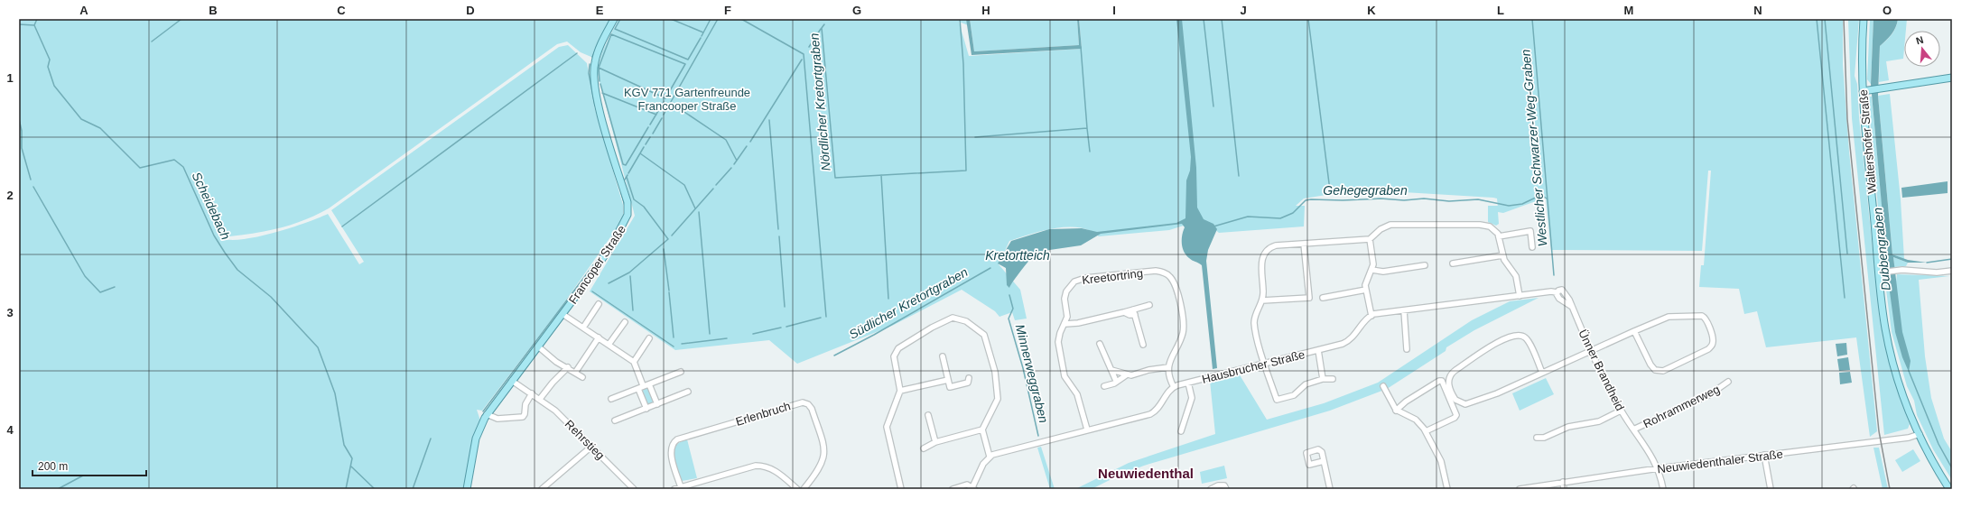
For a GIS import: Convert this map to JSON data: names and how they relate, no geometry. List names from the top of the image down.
{
  "streets": {
    "main road": ["Waltershofer Straße", "Francoper Straße"],
    "street": [
      "Kreetortring",
      "Hausbrucher Straße",
      "Ünner Brandheid",
      "Rohrammerweg",
      "Erlenbruch",
      "Rehrstieg",
      "Neuwiedenthaler Straße"
    ]
  },
  "crossings": [
    ["Waltershofer Straße", "Neuwiedenthaler Straße"],
    ["Francoper Straße", "Rehrstieg"],
    ["Ünner Brandheid", "Rohrammerweg"],
    ["Ünner Brandheid", "Neuwiedenthaler Straße"]
  ],
  "districts": ["Neuwiedenthal"],
  "water": [
    "Nördlicher Kretortgraben",
    "Westlicher Schwarzer-Weg-Graben",
    "Gehegegraben",
    "Scheidebach",
    "Dubbengraben",
    "Kretortteich",
    "Südlicher Kretortgraben",
    "Minnerweggraben"
  ],
  "parks": ["KGV 771 Gartenfreunde Francooper Straße"],
  "scale_bar": "200 m",
  "north": "top",
  "grid": {
    "columns": [
      "A",
      "B",
      "C",
      "D",
      "E",
      "F",
      "G",
      "H",
      "I",
      "J",
      "K",
      "L",
      "M",
      "N",
      "O"
    ],
    "rows": [
      "1",
      "2",
      "3",
      "4"
    ]
  }
}
